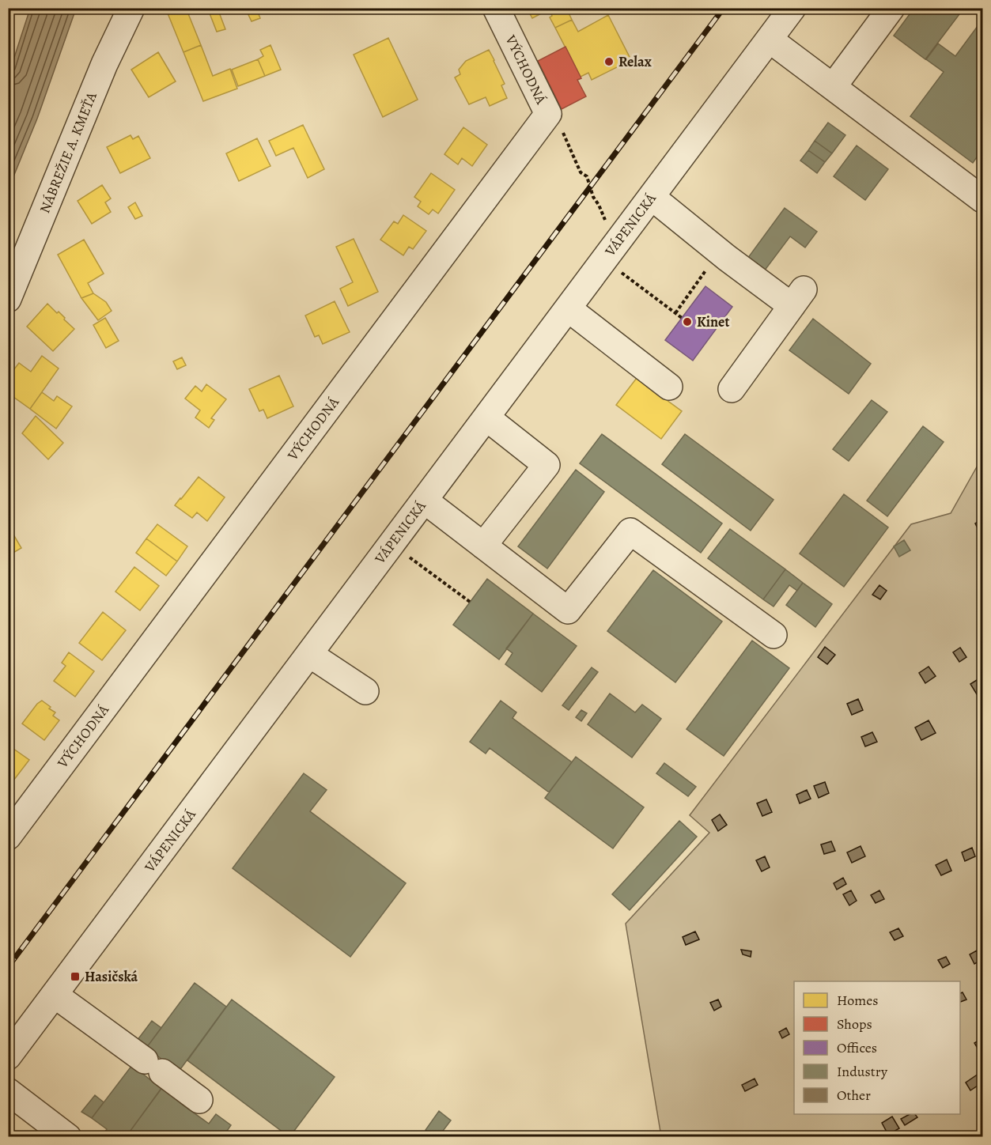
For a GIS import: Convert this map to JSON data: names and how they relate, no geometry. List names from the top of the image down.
{
  "streets": {
    "street": ["VÝCHODNÁ", "NÁBREŽIE A. KMEŤA", "VÁPENICKÁ"]
  },
  "places": {
    "other": ["Relax", "Kinet"],
    "transit": ["Hasičská"]
  },
  "legend": [
    "Homes",
    "Shops",
    "Offices",
    "Industry",
    "Other"
  ]
}
